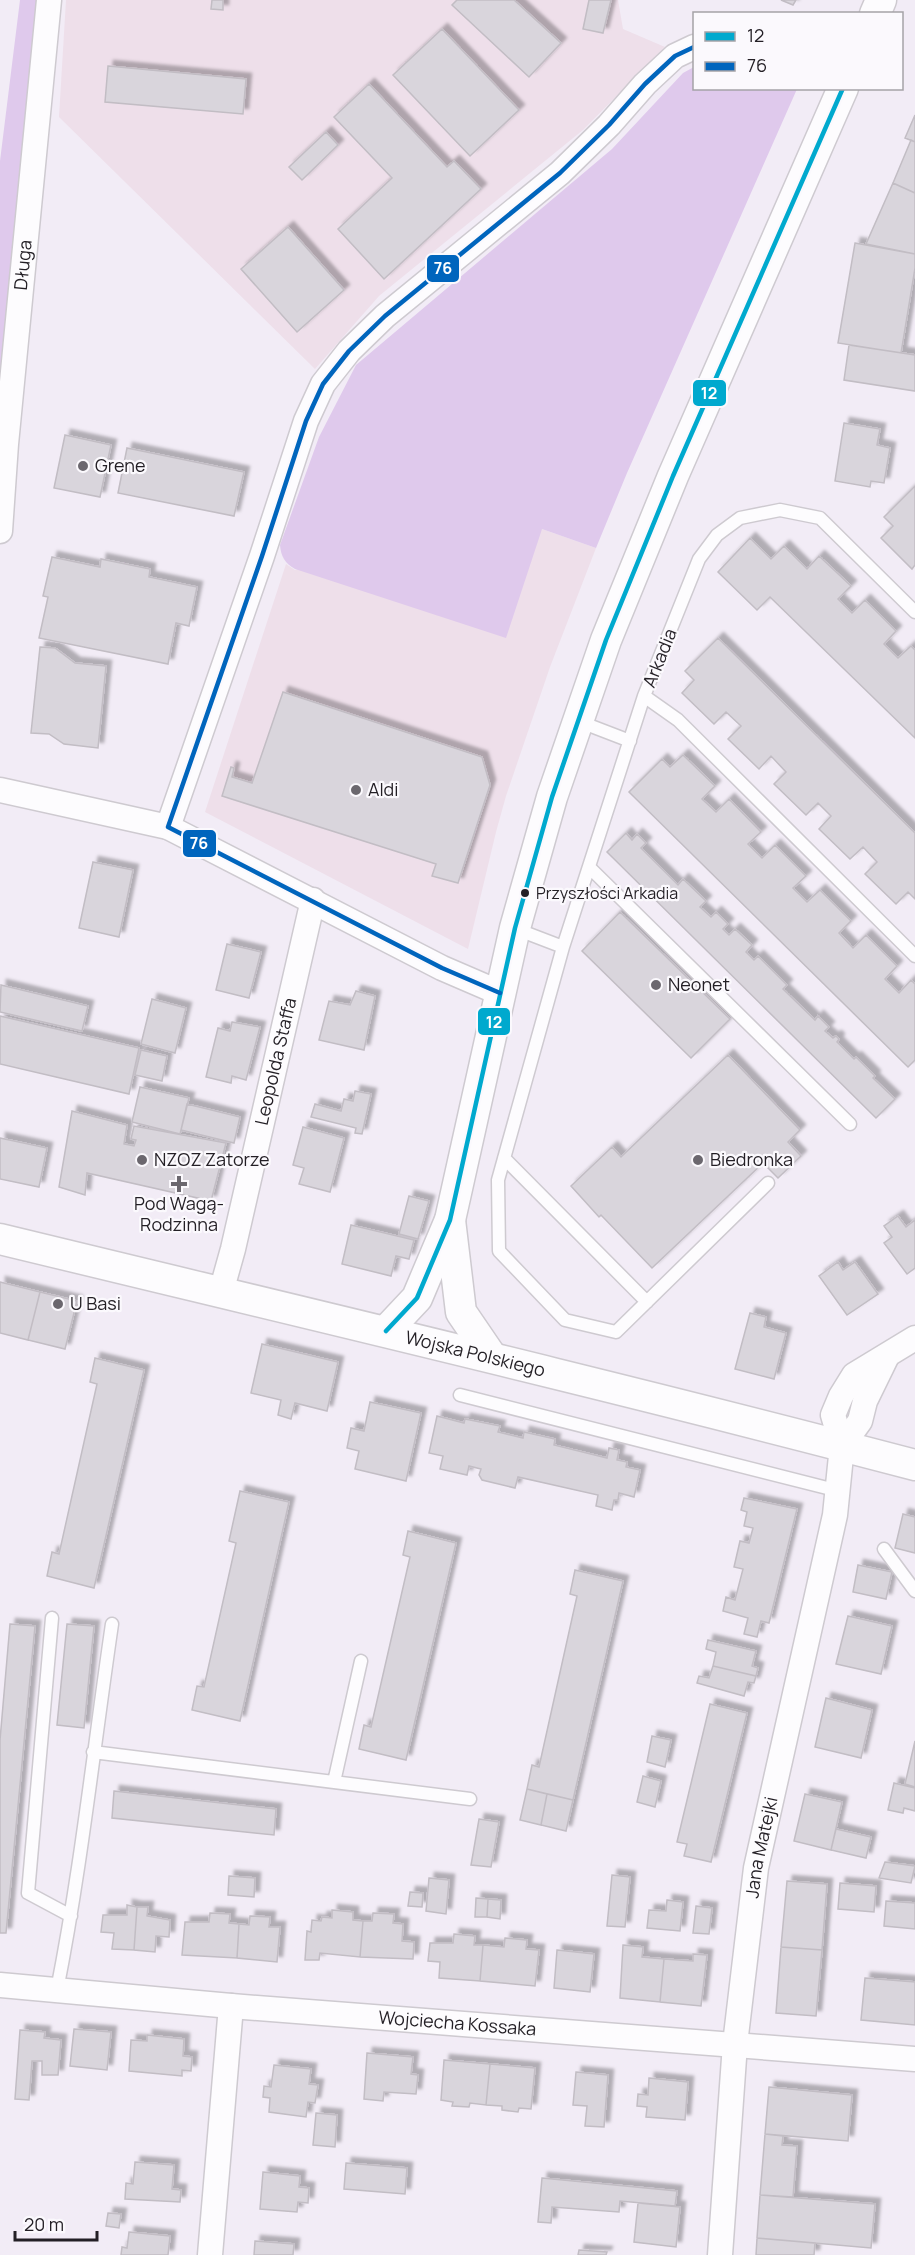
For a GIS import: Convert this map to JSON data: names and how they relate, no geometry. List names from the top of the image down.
{
  "streets": {
    "street": [
      "Długa",
      "Leopolda Staffa",
      "Wojska Polskiego",
      "Jana Matejki",
      "Wojciecha Kossaka"
    ],
    "lane": ["Arkadia"]
  },
  "crossings": [
    ["Leopolda Staffa", "Wojska Polskiego"],
    ["Wojska Polskiego", "Jana Matejki"],
    ["Jana Matejki", "Wojciecha Kossaka"]
  ],
  "places": {
    "other": [
      "Grene",
      "Aldi",
      "Przyszłości Arkadia",
      "Neonet",
      "NZOZ Zatorze",
      "Biedronka",
      "U Basi"
    ],
    "health": ["Pod Wagą- Rodzinna"]
  },
  "lines": ["transit line 76", "transit line 12"],
  "legend": ["12", "76"],
  "scale_bar": "20 m"
}
